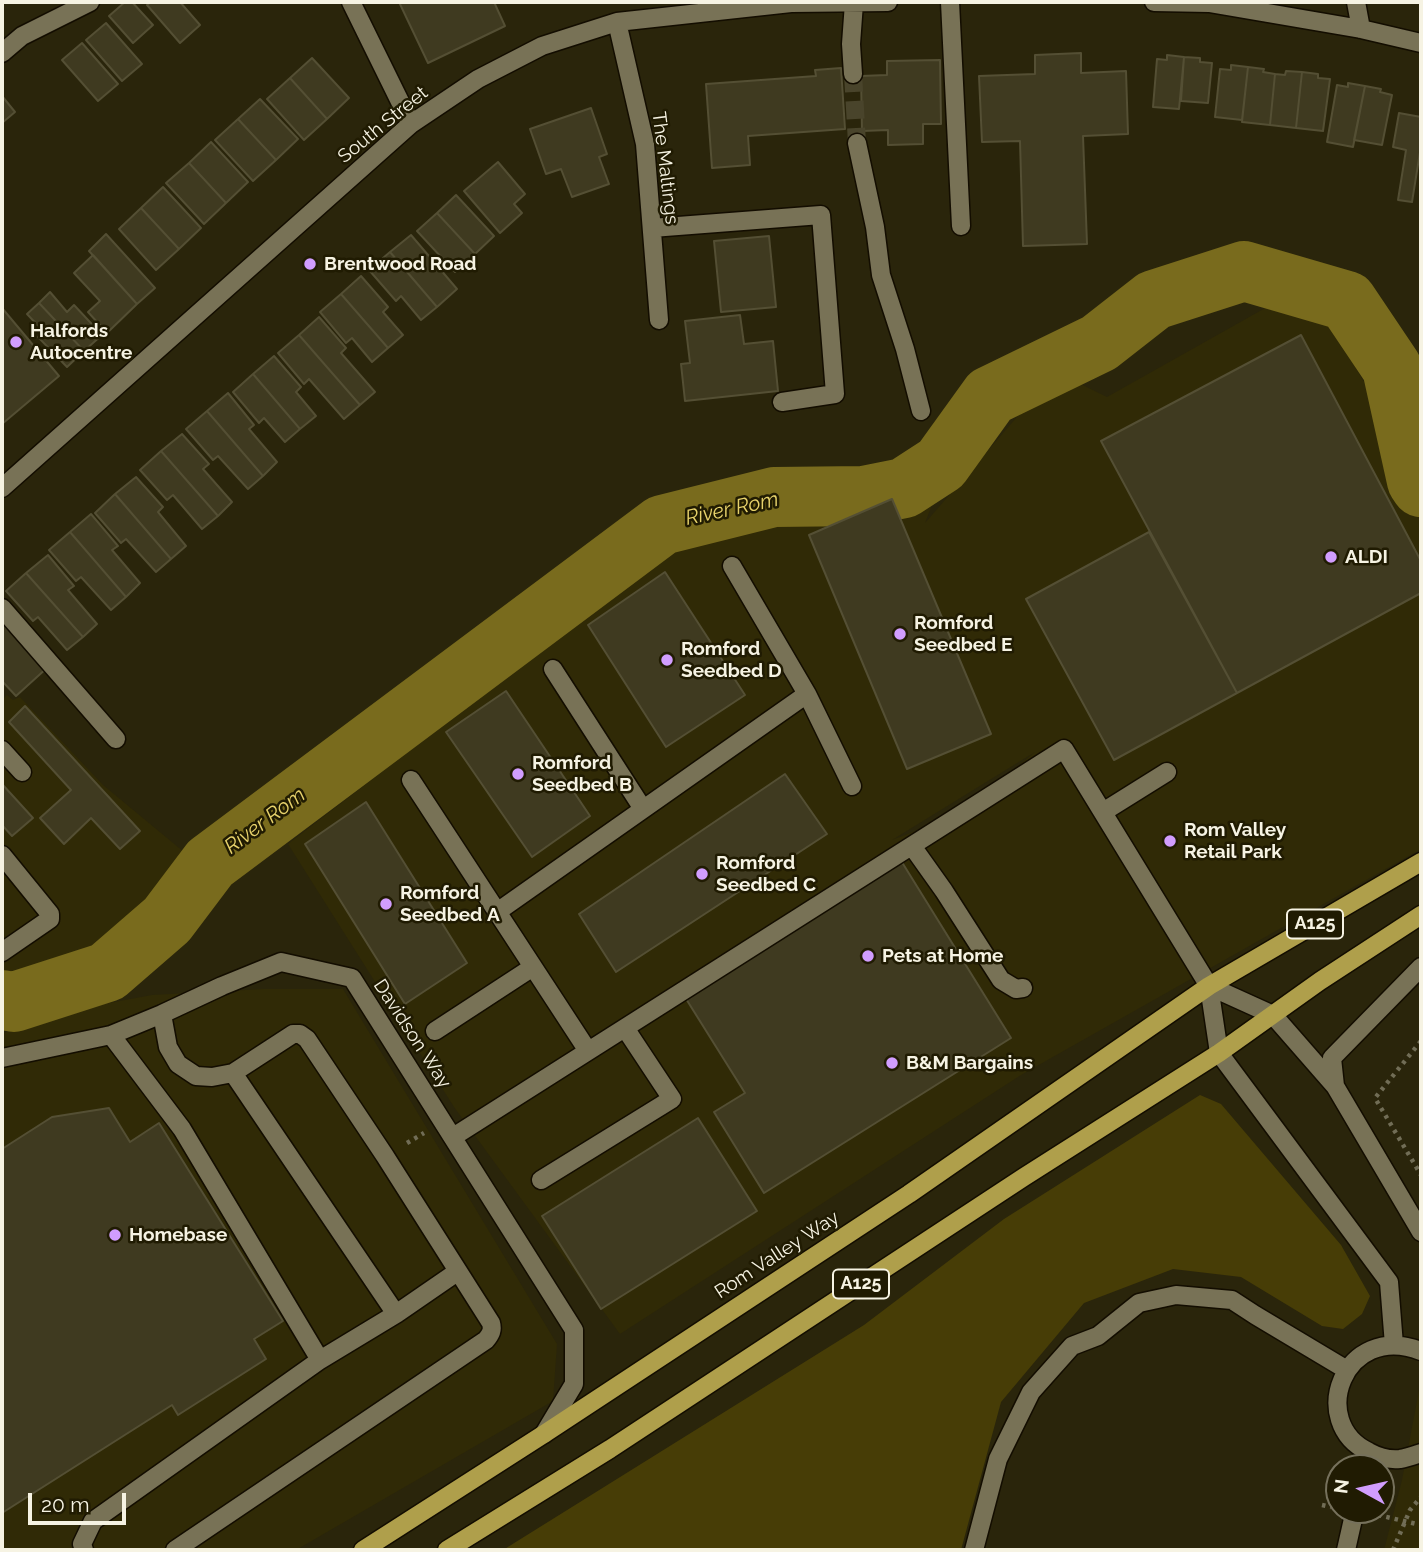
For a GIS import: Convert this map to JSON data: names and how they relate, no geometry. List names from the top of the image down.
{
  "streets": {
    "main road": ["A125", "Rom Valley Way"],
    "street": ["South Street", "The Maltings", "Davidson Way"]
  },
  "crossings": [
    ["South Street", "The Maltings"],
    ["Davidson Way", "Rom Valley Way"]
  ],
  "water": ["River Rom"],
  "places": [
    "Brentwood Road",
    "Halfords Autocentre",
    "ALDI",
    "Romford Seedbed E",
    "Romford Seedbed D",
    "Romford Seedbed B",
    "Rom Valley Retail Park",
    "Romford Seedbed C",
    "Romford Seedbed A",
    "Pets at Home",
    "B&M Bargains",
    "Homebase"
  ],
  "scale_bar": "20 m",
  "north": "left"
}
